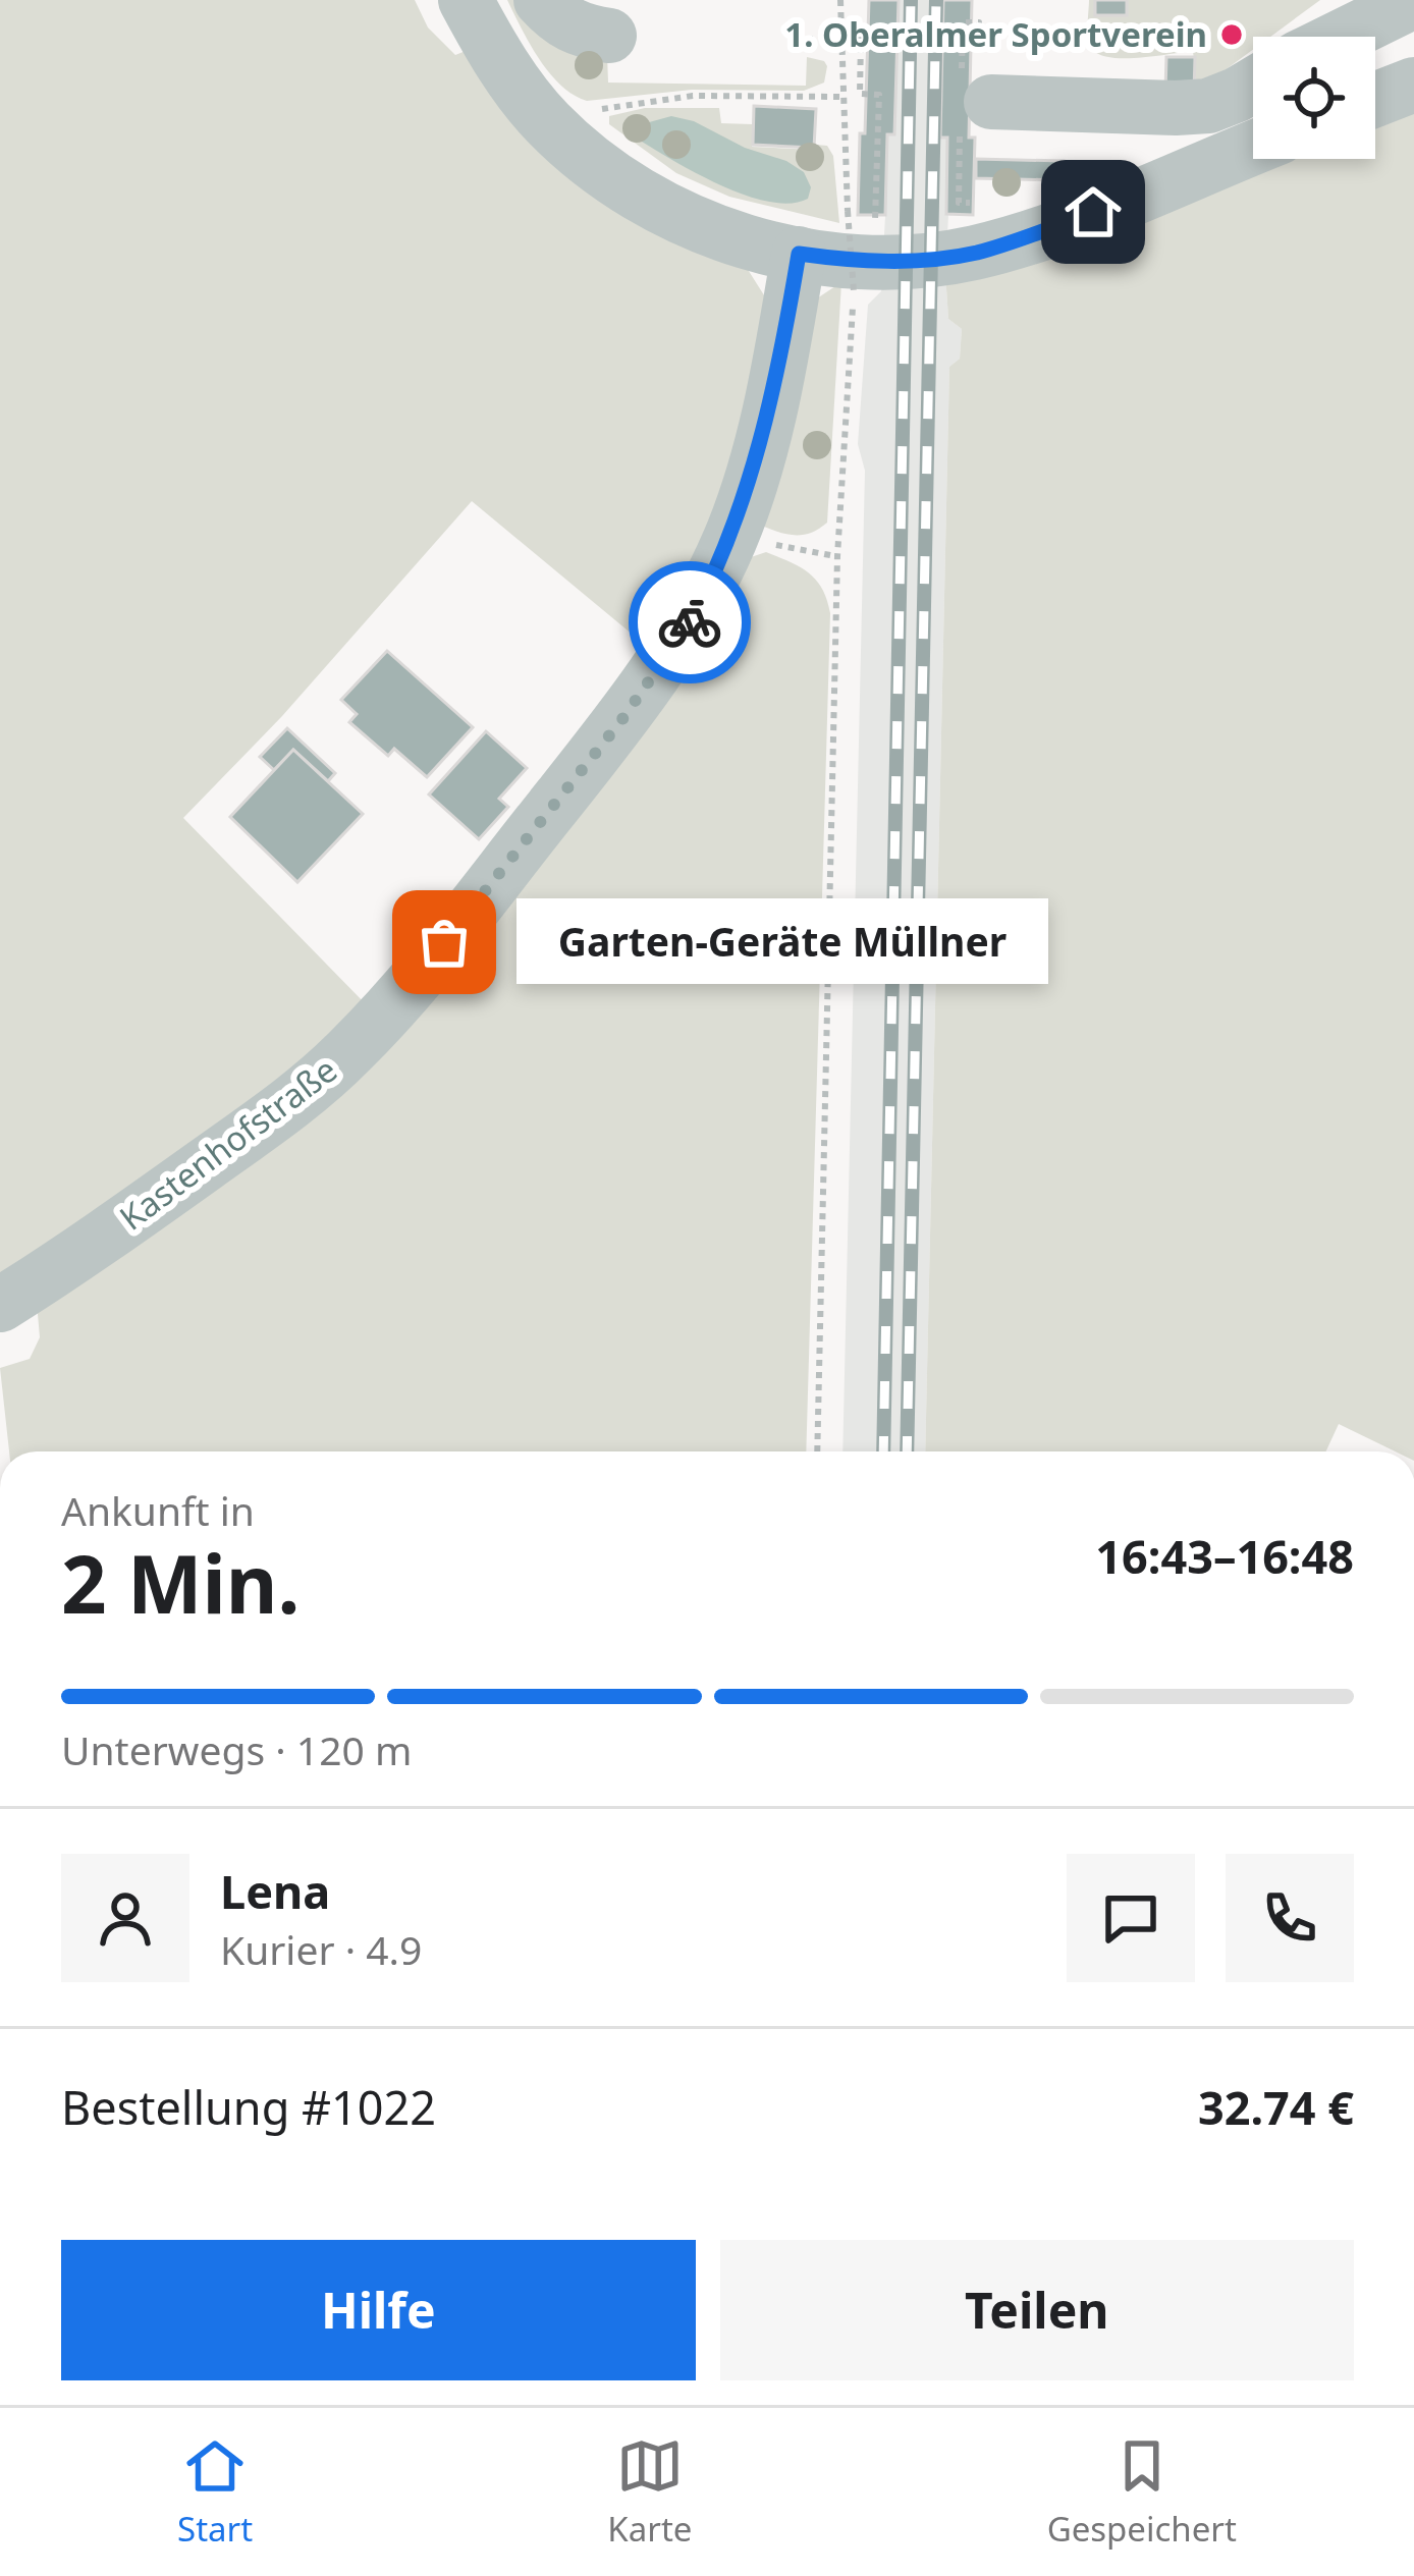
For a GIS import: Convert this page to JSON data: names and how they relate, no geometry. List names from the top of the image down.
{
  "streets": {
    "street": ["Kastenhofstraße"]
  },
  "places": ["1. Oberalmer Sportverein", "Garten-Geräte Müllner"],
  "page": {
    "bubble": "Garten-Geräte Müllner",
    "heading": ["2 Min.", "Ankunft in", "16:43–16:48"],
    "panel": [
      "Lena",
      "Kurier · 4.9",
      "Bestellung #1022",
      "32.74 €"
    ],
    "bar": "Unterwegs · 120 m",
    "buttons": ["Hilfe", "Teilen"],
    "tabs": ["Start", "Karte", "Gespeichert"]
  }
}
